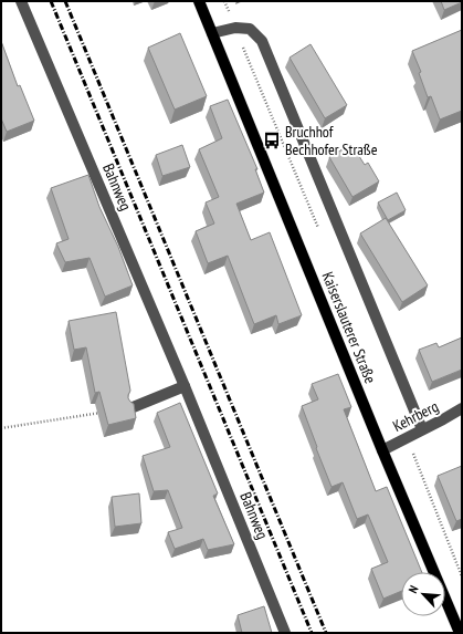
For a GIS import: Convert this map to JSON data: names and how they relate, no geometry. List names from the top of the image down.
{
  "streets": {
    "main road": ["Kaiserslauterer Straße"],
    "street": ["Bahnweg", "Kehrberg"]
  },
  "crossings": [
    ["Kaiserslauterer Straße", "Kehrberg"]
  ],
  "places": {
    "bus stop": ["Bruchhof Bechhofer Straße"]
  },
  "north": "top left"
}
